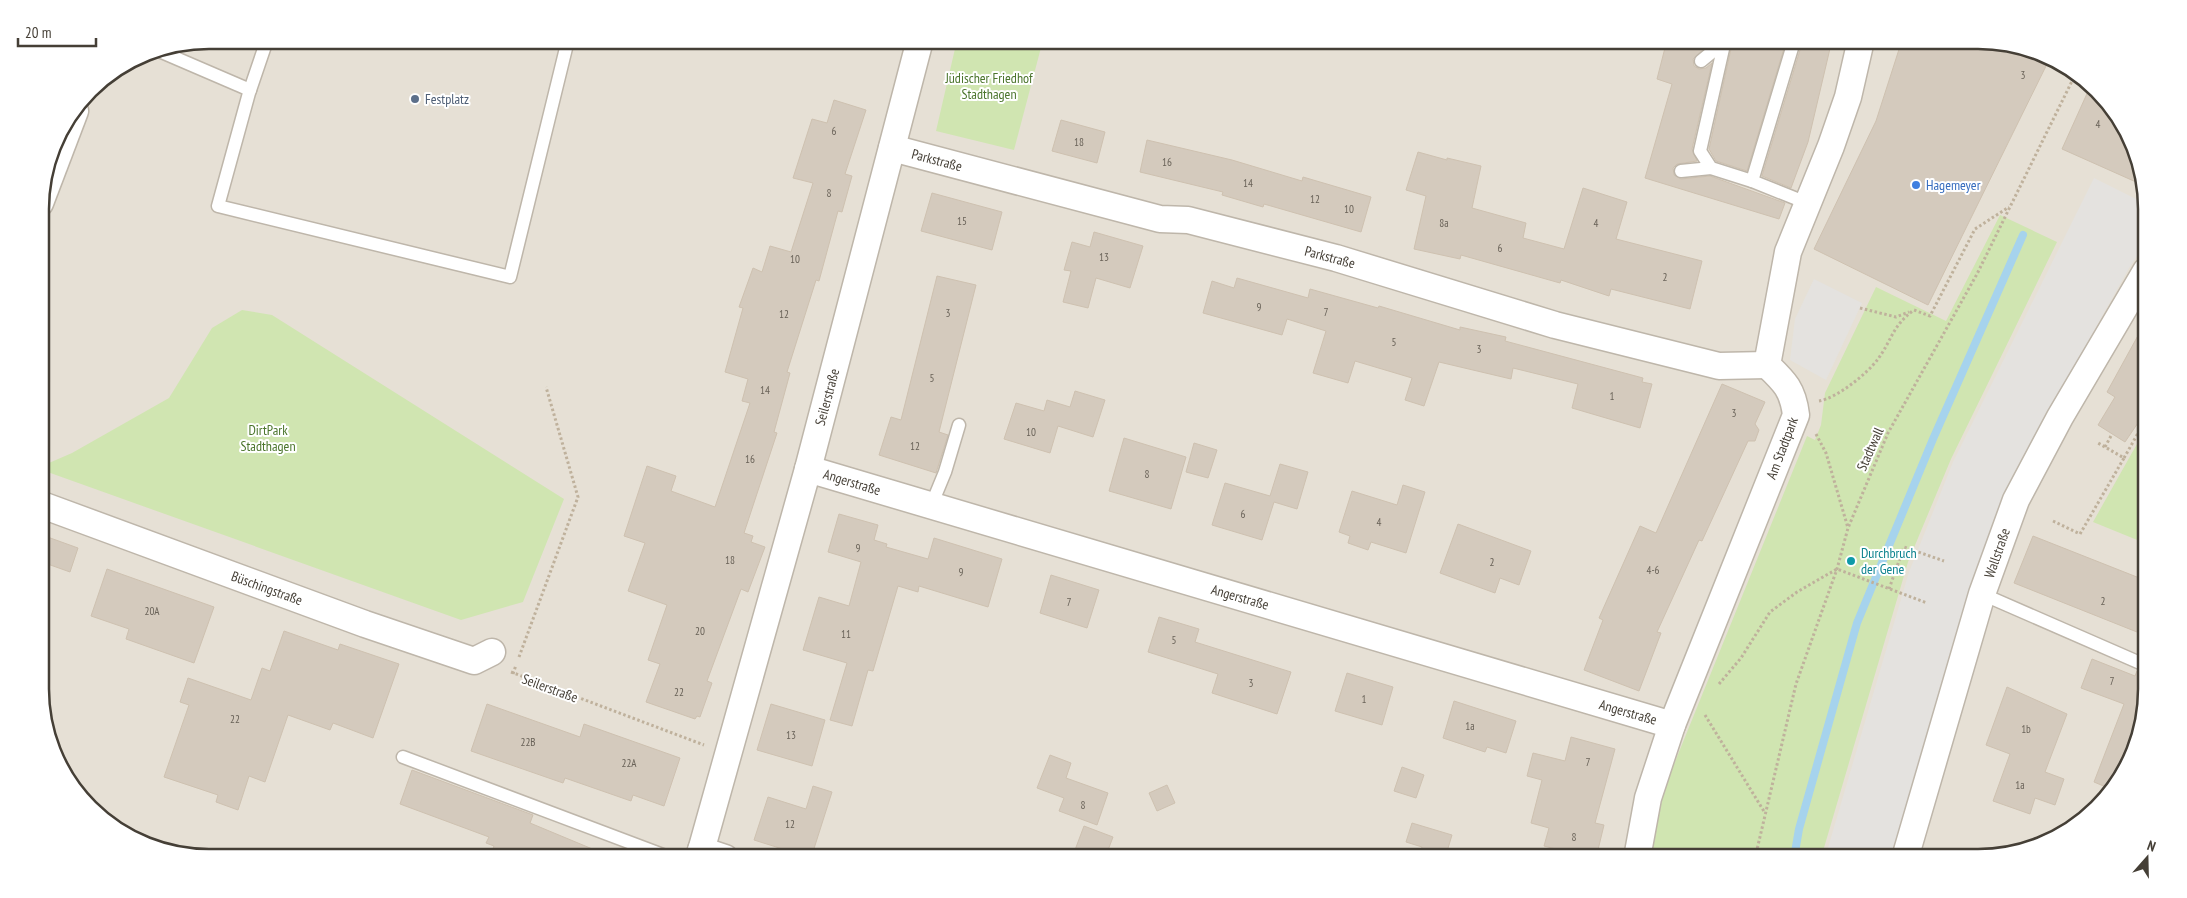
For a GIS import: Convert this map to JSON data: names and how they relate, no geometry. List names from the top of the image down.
{
  "streets": {
    "street": [
      "Parkstraße",
      "Seilerstraße",
      "Am Stadtpark",
      "Angerstraße",
      "Wallstraße",
      "Büschingstraße"
    ],
    "path": ["Stadtwall"]
  },
  "crossings": [
    ["Parkstraße", "Seilerstraße"],
    ["Parkstraße", "Am Stadtpark"],
    ["Seilerstraße", "Angerstraße"],
    ["Seilerstraße", "Büschingstraße"],
    ["Am Stadtpark", "Angerstraße"]
  ],
  "parks": ["Jüdischer Friedhof Stadthagen", "DirtPark Stadthagen"],
  "places": ["Festplatz", "Hagemeyer", "Durchbruch der Gene"],
  "house_numbers": [
    "3",
    "4",
    "6",
    "18",
    "16",
    "14",
    "8",
    "12",
    "10",
    "15",
    "8a",
    "4",
    "6",
    "13",
    "10",
    "2",
    "9",
    "7",
    "3",
    "12",
    "5",
    "3",
    "5",
    "14",
    "1",
    "3",
    "10",
    "12",
    "16",
    "8",
    "6",
    "4",
    "9",
    "18",
    "2",
    "4-6",
    "9",
    "2",
    "7",
    "20A",
    "20",
    "11",
    "5",
    "7",
    "3",
    "22",
    "1",
    "22",
    "1a",
    "1b",
    "13",
    "22B",
    "7",
    "22A",
    "1a",
    "8",
    "12",
    "8"
  ],
  "scale_bar": "20 m",
  "north": "top"
}
